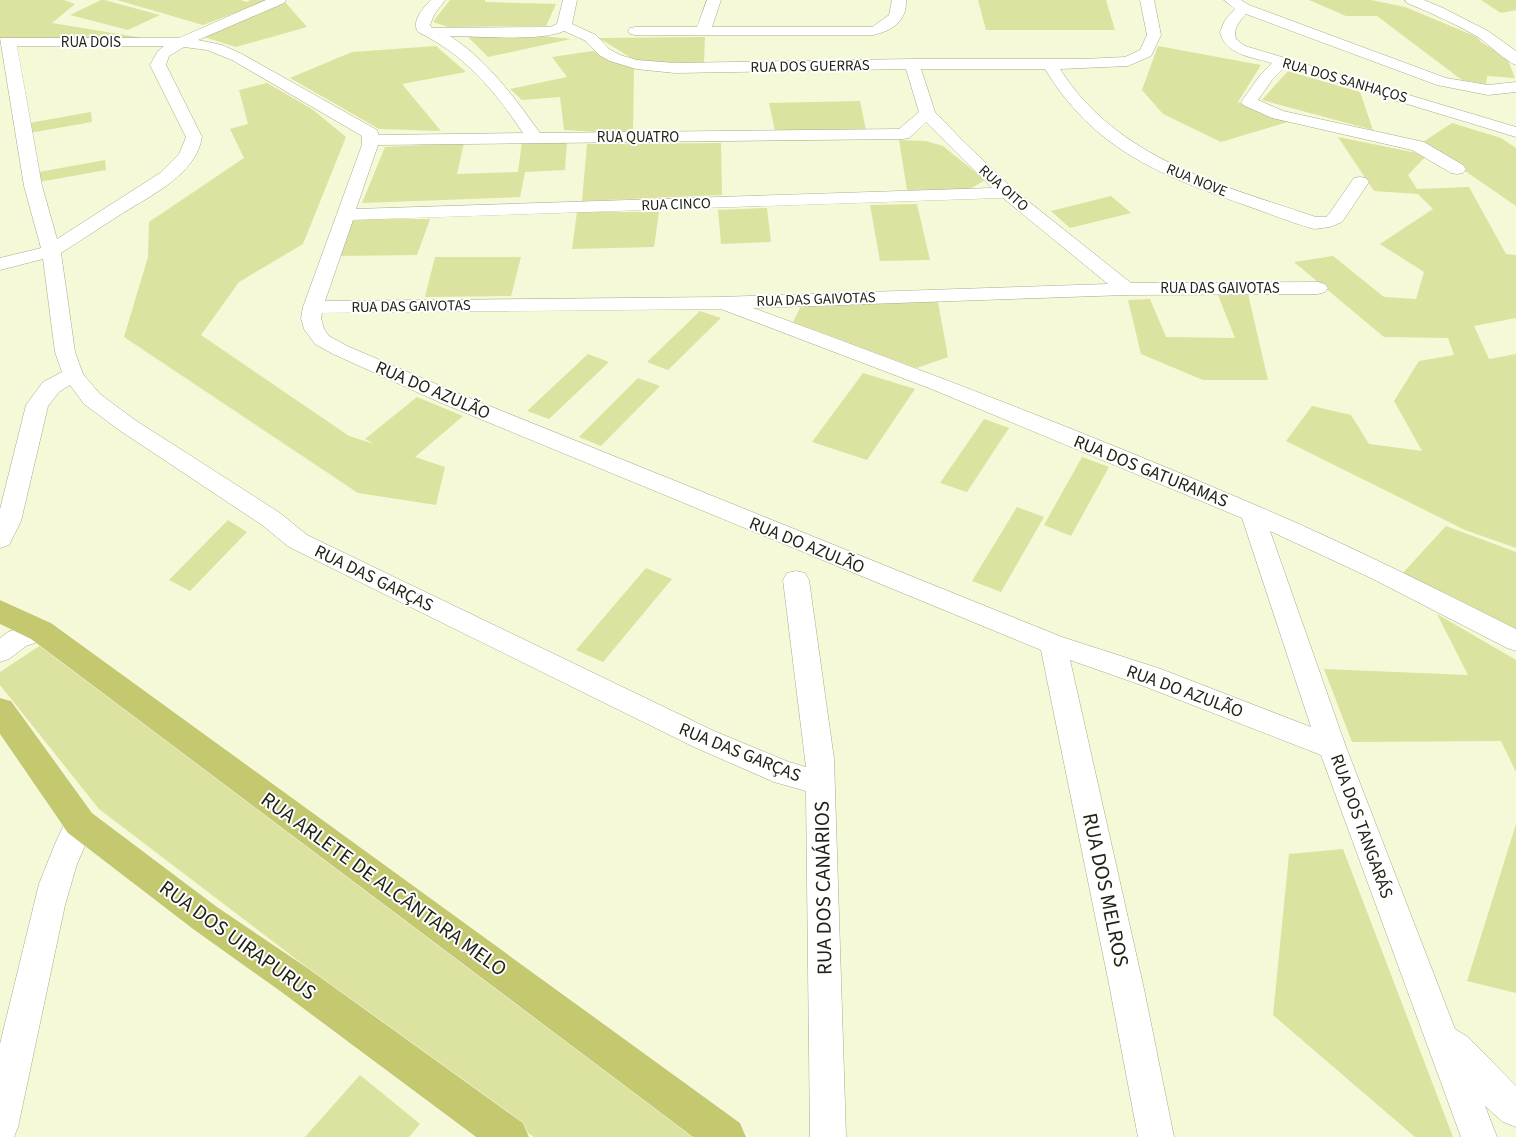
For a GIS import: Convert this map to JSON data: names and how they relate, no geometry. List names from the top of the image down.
{
  "streets": {
    "main road": ["RUA ARLETE DE ALCÂNTARA MELO", "RUA DOS UIRAPURUS"],
    "street": [
      "RUA DOIS",
      "RUA DOS GUERRAS",
      "RUA DOS SANHAÇOS",
      "RUA QUATRO",
      "RUA NOVE",
      "RUA OITO",
      "RUA CINCO",
      "RUA DAS GAIVOTAS",
      "RUA DO AZULÃO",
      "RUA DOS GATURAMAS",
      "RUA DAS GARÇAS",
      "RUA DOS TANGARÁS",
      "RUA DOS CANÁRIOS",
      "RUA DOS MELROS"
    ]
  },
  "crossings": [
    ["RUA DOIS", "RUA QUATRO"],
    ["RUA DOIS", "RUA DAS GARÇAS"],
    ["RUA DOS GUERRAS", "RUA NOVE"],
    ["RUA DOS GUERRAS", "RUA OITO"],
    ["RUA QUATRO", "RUA OITO"],
    ["RUA OITO", "RUA CINCO"],
    ["RUA OITO", "RUA DAS GAIVOTAS"],
    ["RUA DAS GAIVOTAS", "RUA DO AZULÃO"],
    ["RUA DAS GAIVOTAS", "RUA DOS GATURAMAS"],
    ["RUA DO AZULÃO", "RUA DOS TANGARÁS"],
    ["RUA DO AZULÃO", "RUA DOS MELROS"],
    ["RUA DOS GATURAMAS", "RUA DOS TANGARÁS"],
    ["RUA DAS GARÇAS", "RUA DOS CANÁRIOS"]
  ]
}
